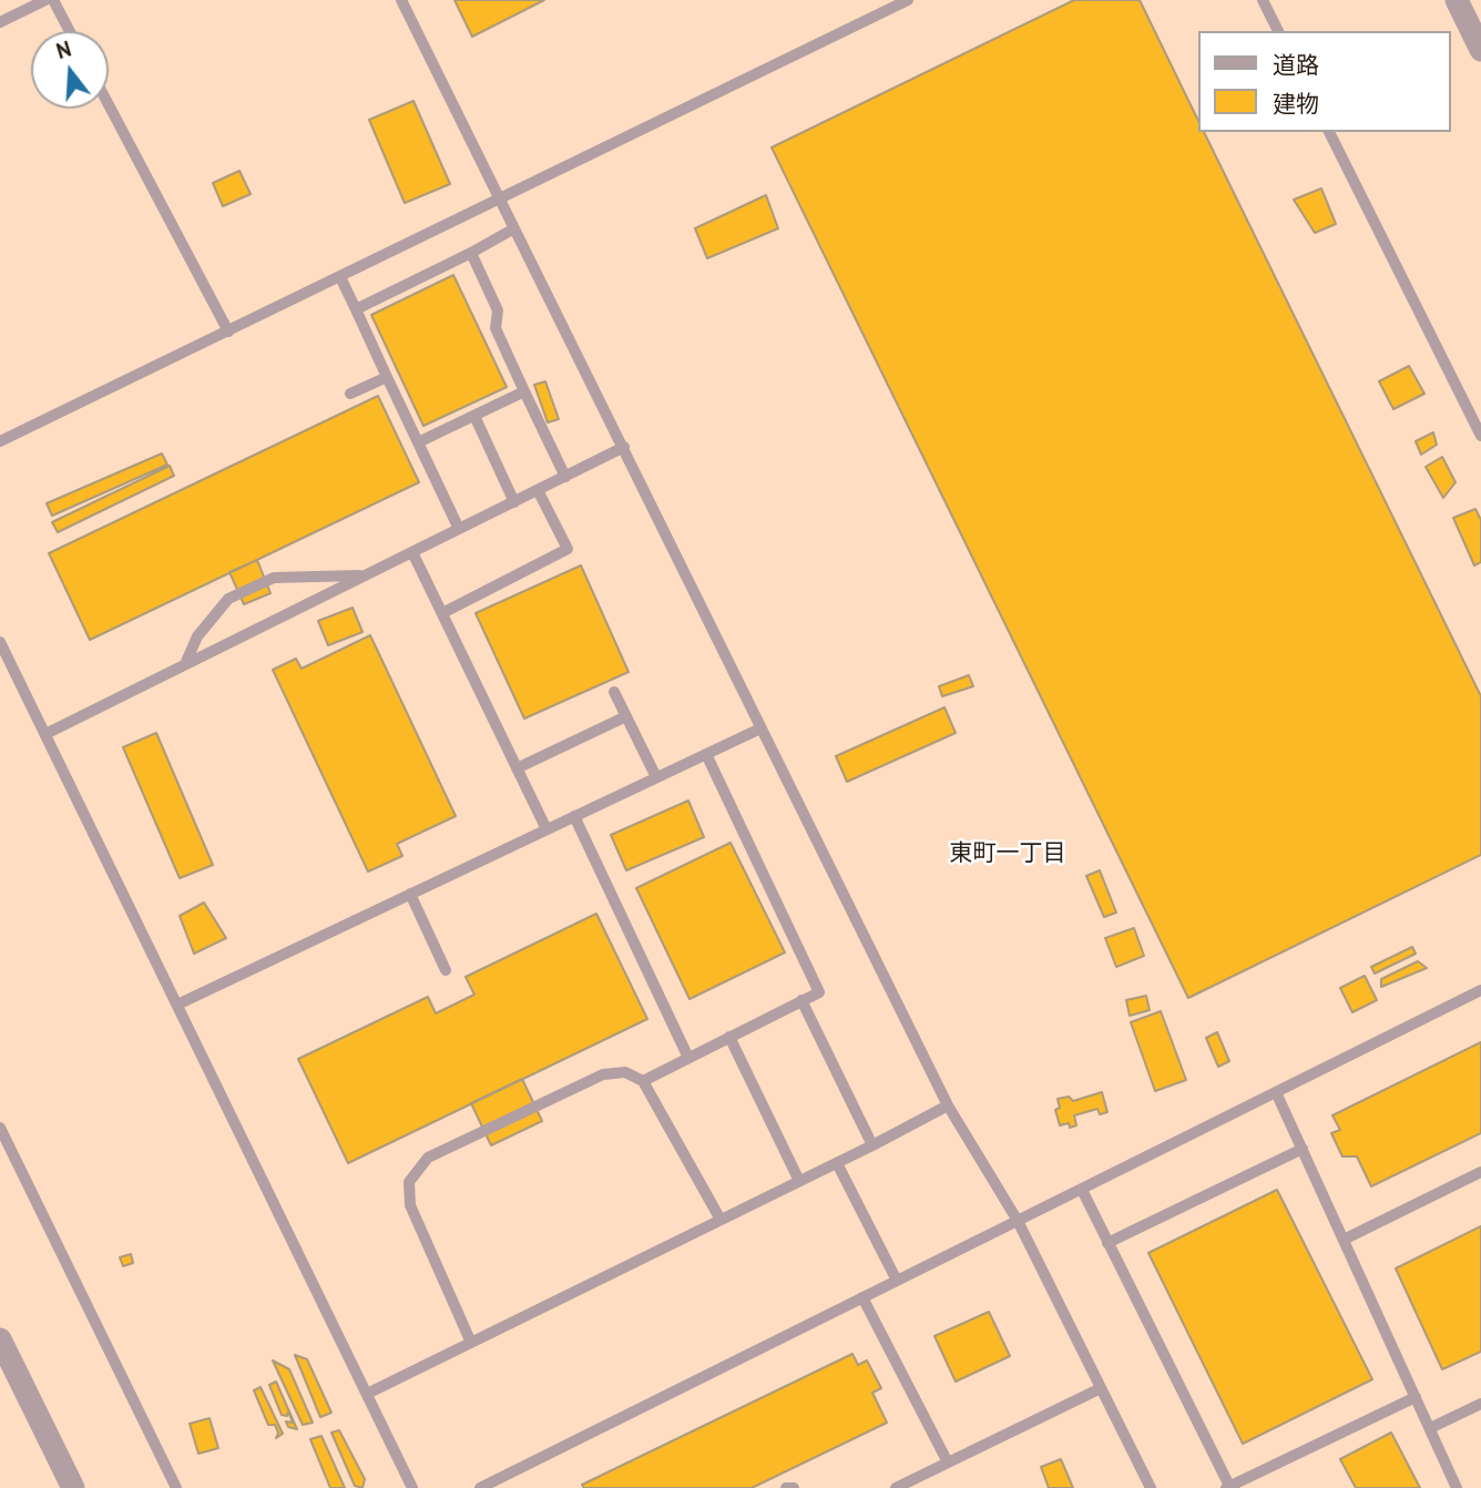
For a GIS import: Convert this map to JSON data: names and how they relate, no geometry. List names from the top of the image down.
{
  "districts": ["東町一丁目"],
  "legend": ["道路", "建物"],
  "north": "top"
}
